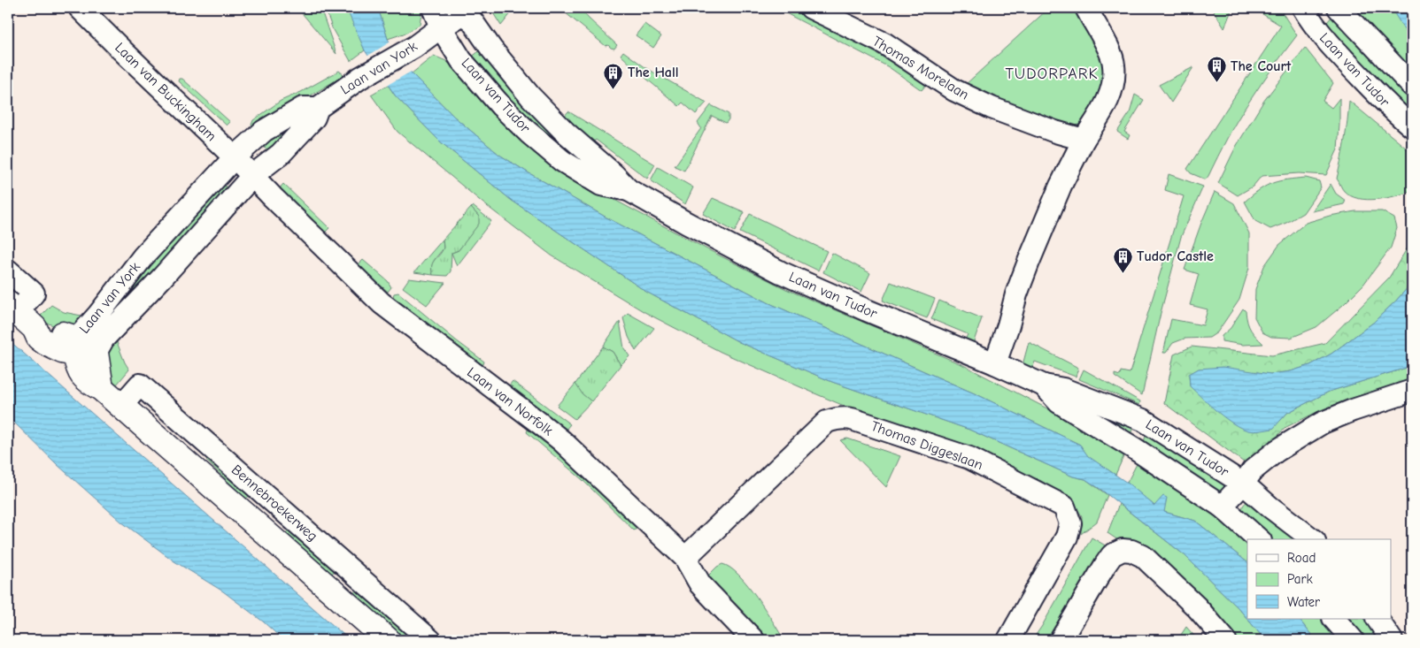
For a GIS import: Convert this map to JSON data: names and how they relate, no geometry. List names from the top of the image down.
{
  "streets": {
    "street": [
      "Laan van York",
      "Thomas Morelaan",
      "Laan van Tudor",
      "Laan van Buckingham",
      "Laan van Norfolk",
      "Thomas Diggeslaan",
      "Bennebroekerweg"
    ]
  },
  "crossings": [
    ["Laan van York", "Laan van Tudor"],
    ["Laan van York", "Laan van Buckingham"],
    ["Laan van York", "Laan van Norfolk"],
    ["Laan van York", "Bennebroekerweg"],
    ["Laan van Buckingham", "Laan van Norfolk"],
    ["Laan van Norfolk", "Thomas Diggeslaan"]
  ],
  "districts": ["TUDORPARK"],
  "places": {
    "building": ["The Court", "The Hall", "Tudor Castle"]
  },
  "legend": ["Road", "Park", "Water"]
}
